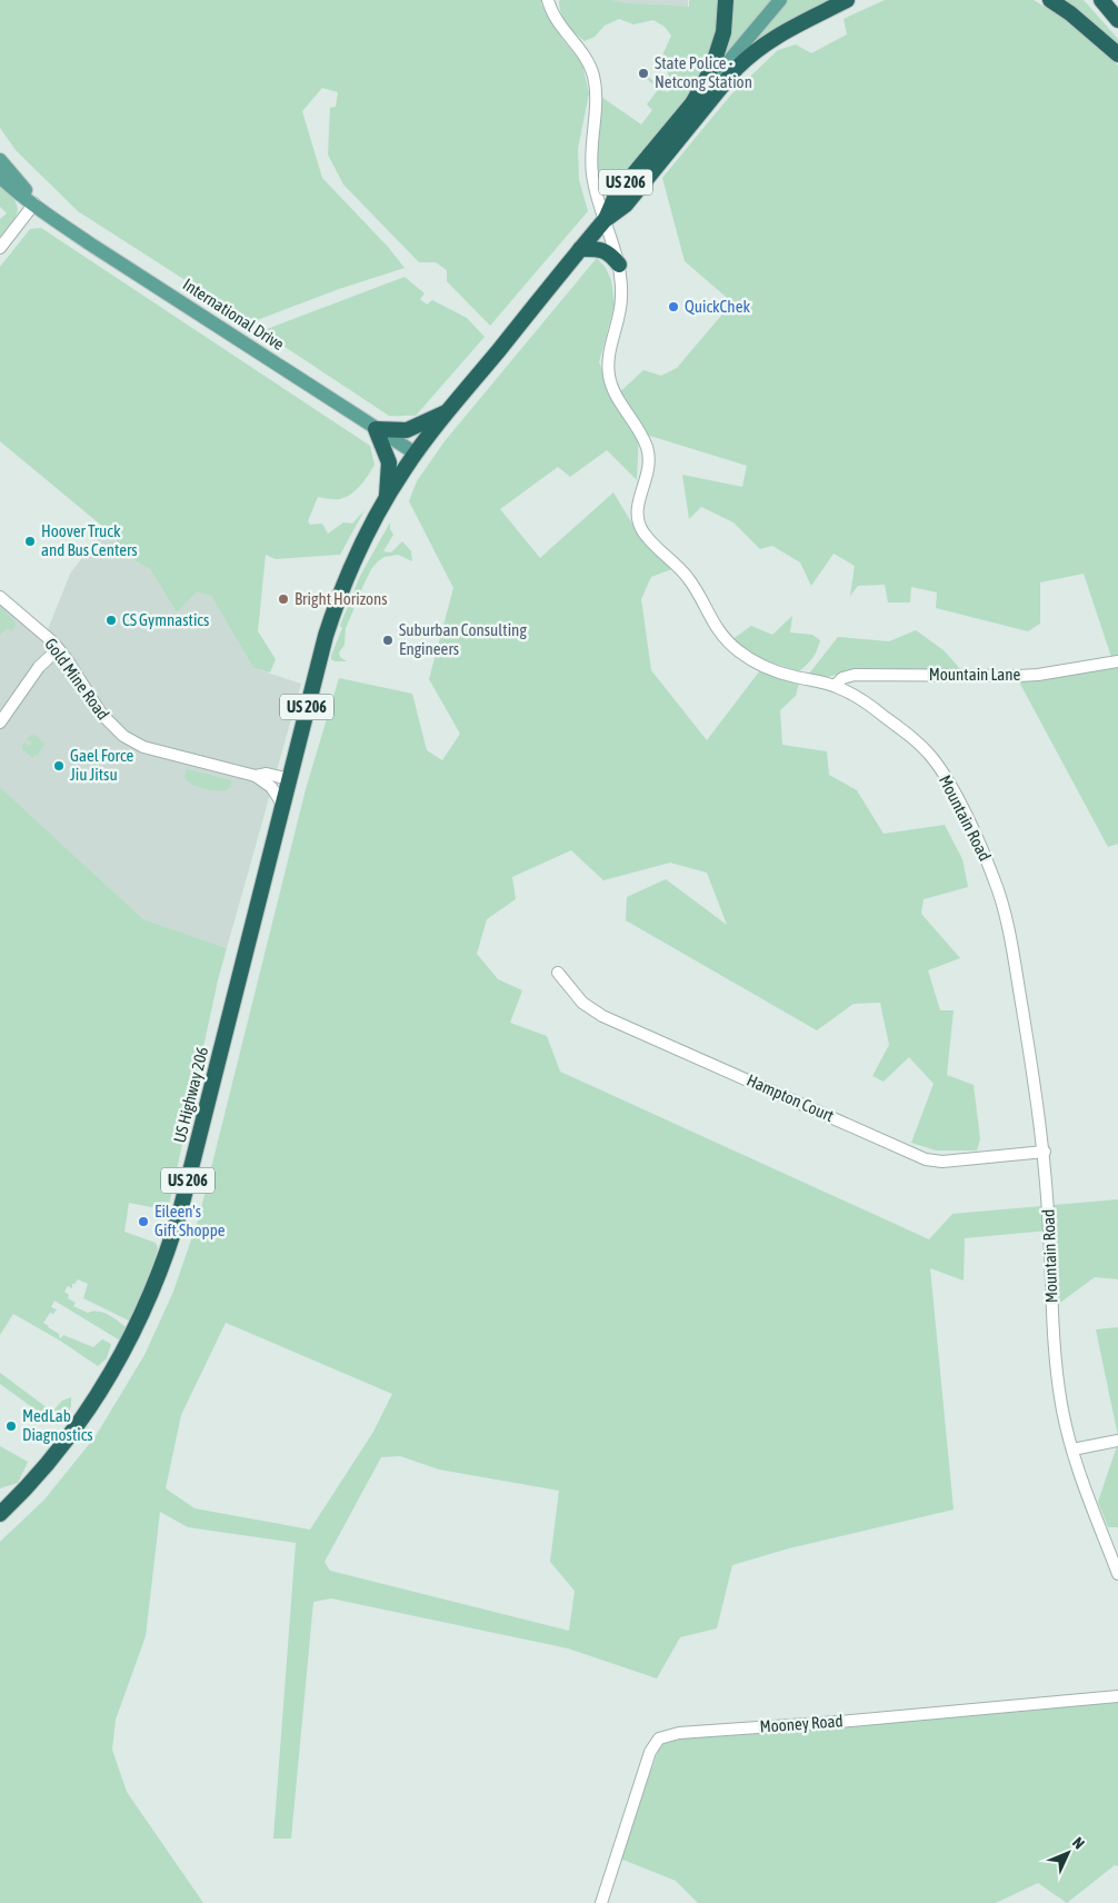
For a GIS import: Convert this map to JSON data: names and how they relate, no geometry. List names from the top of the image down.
{
  "streets": {
    "highway": ["US 206", "US Highway 206"],
    "main road": ["International Drive"],
    "street": [
      "Mountain Lane",
      "Gold Mine Road",
      "Mountain Road",
      "Hampton Court",
      "Mooney Road"
    ]
  },
  "crossings": [
    ["US 206", "International Drive"],
    ["US 206", "Gold Mine Road"],
    ["US 206", "Mountain Road"],
    ["US 206", "US Highway 206"],
    ["Mountain Lane", "Mountain Road"],
    ["Gold Mine Road", "US Highway 206"],
    ["Mountain Road", "Hampton Court"]
  ],
  "places": [
    "State Police - Netcong Station",
    "QuickChek",
    "Hoover Truck and Bus Centers",
    "Bright Horizons",
    "CS Gymnastics",
    "Suburban Consulting Engineers",
    "Gael Force Jiu Jitsu",
    "Eileen's Gift Shoppe",
    "MedLab Diagnostics"
  ],
  "north": "top right"
}
